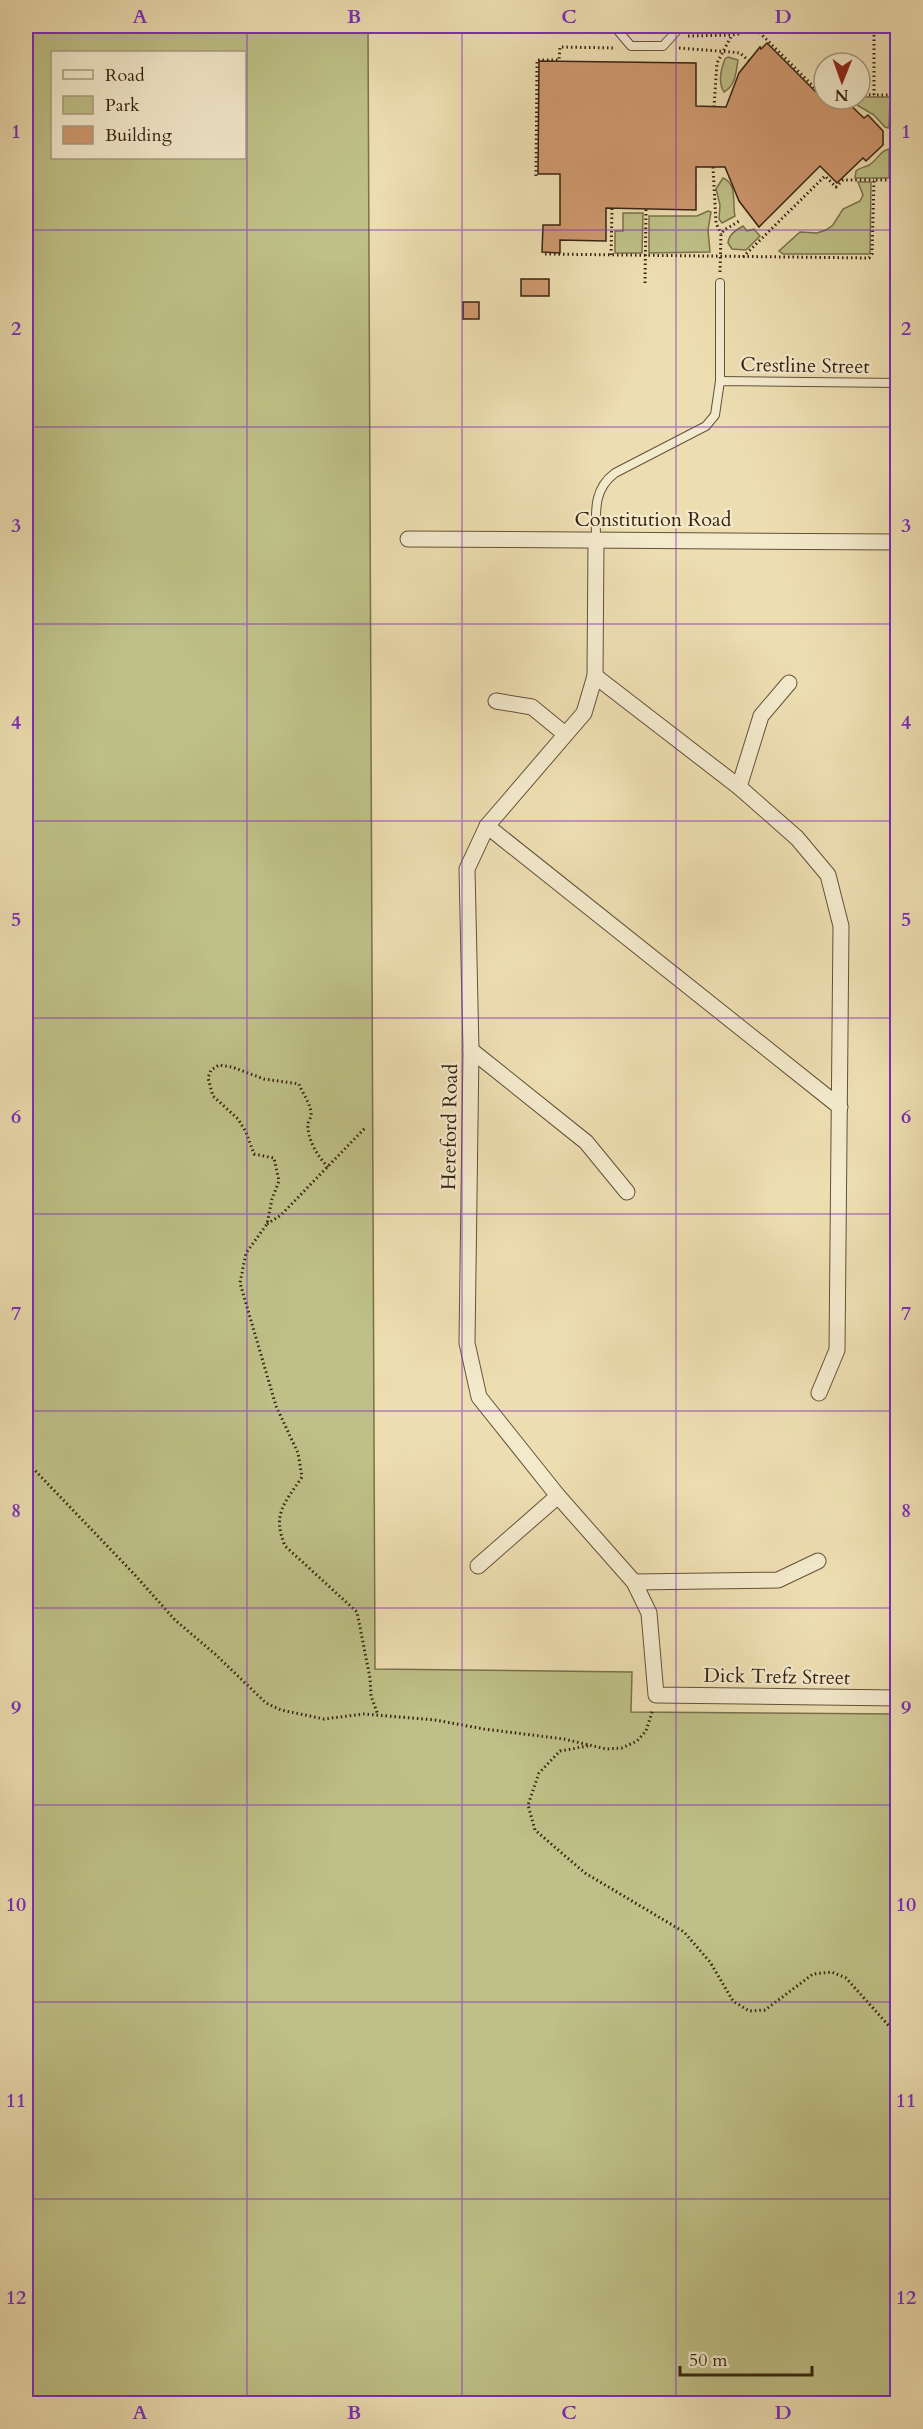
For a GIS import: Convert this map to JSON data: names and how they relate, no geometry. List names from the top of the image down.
{
  "streets": {
    "street": ["Constitution Road", "Hereford Road", "Dick Trefz Street"],
    "lane": ["Crestline Street"]
  },
  "crossings": [
    ["Crestline Street", "Constitution Road"],
    ["Crestline Street", "Hereford Road"],
    ["Constitution Road", "Hereford Road"],
    ["Hereford Road", "Dick Trefz Street"]
  ],
  "legend": ["Road", "Park", "Building"],
  "scale_bar": "50 m",
  "north": "bottom",
  "grid": {
    "columns": [
      "A",
      "B",
      "C",
      "D"
    ],
    "rows": [
      "1",
      "2",
      "3",
      "4",
      "5",
      "6",
      "7",
      "8",
      "9",
      "10",
      "11",
      "12"
    ]
  }
}
